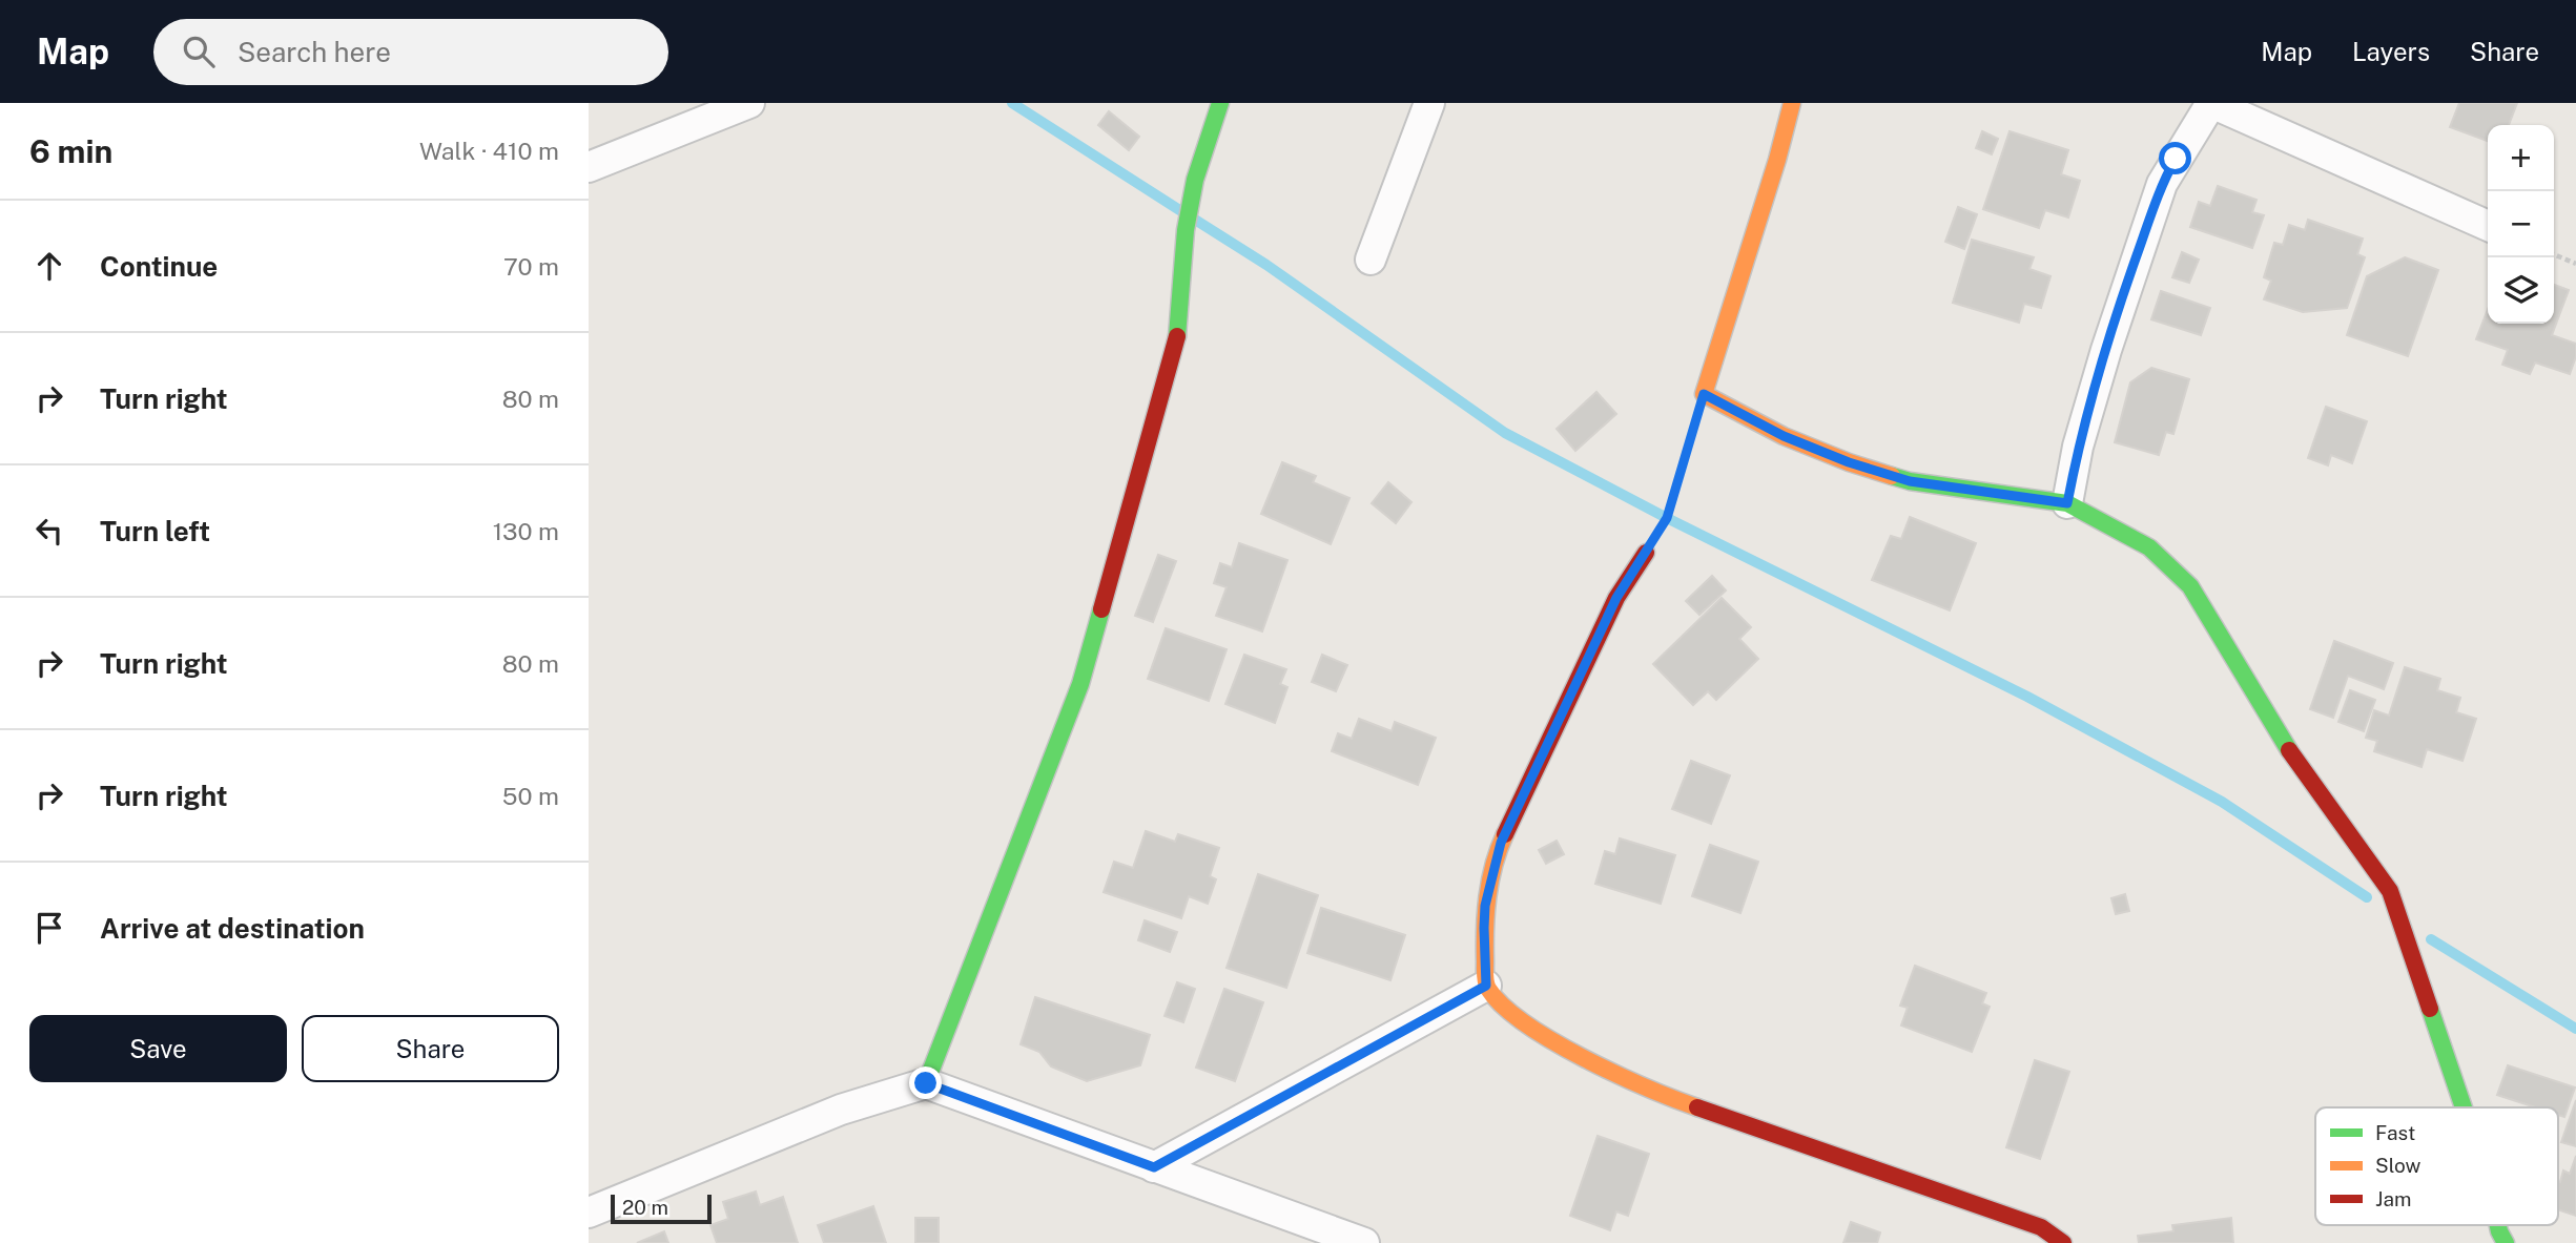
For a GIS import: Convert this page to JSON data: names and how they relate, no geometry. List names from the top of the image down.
{
  "legend": ["Fast", "Slow", "Jam"],
  "scale_bar": "20 m",
  "page": {
    "header": "Map",
    "search": "Search here",
    "nav": ["Map", "Layers", "Share"],
    "heading": ["6 min", "Walk · 410 m"],
    "map_buttons": ["+", "−"],
    "list": [
      ["Continue", "70 m"],
      ["Turn right", "80 m"],
      ["Turn left", "130 m"],
      ["Turn right", "80 m"],
      ["Turn right", "50 m"],
      "Arrive at destination"
    ],
    "buttons": ["Save", "Share"],
    "scale": "20 m"
  }
}
